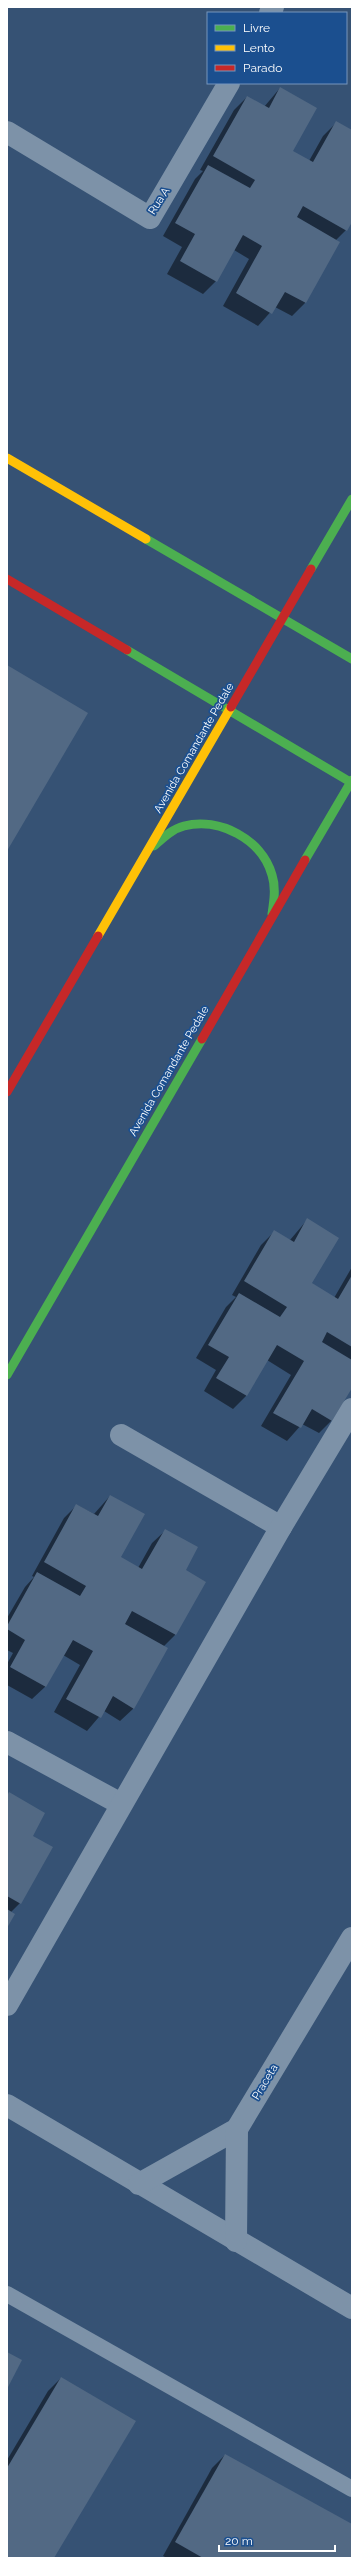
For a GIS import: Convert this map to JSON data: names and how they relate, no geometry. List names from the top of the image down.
{
  "streets": {
    "street": ["Rua A", "Avenida Comandante Pedale", "Praceta"]
  },
  "legend": ["Livre", "Lento", "Parado"],
  "scale_bar": "20 m"
}
